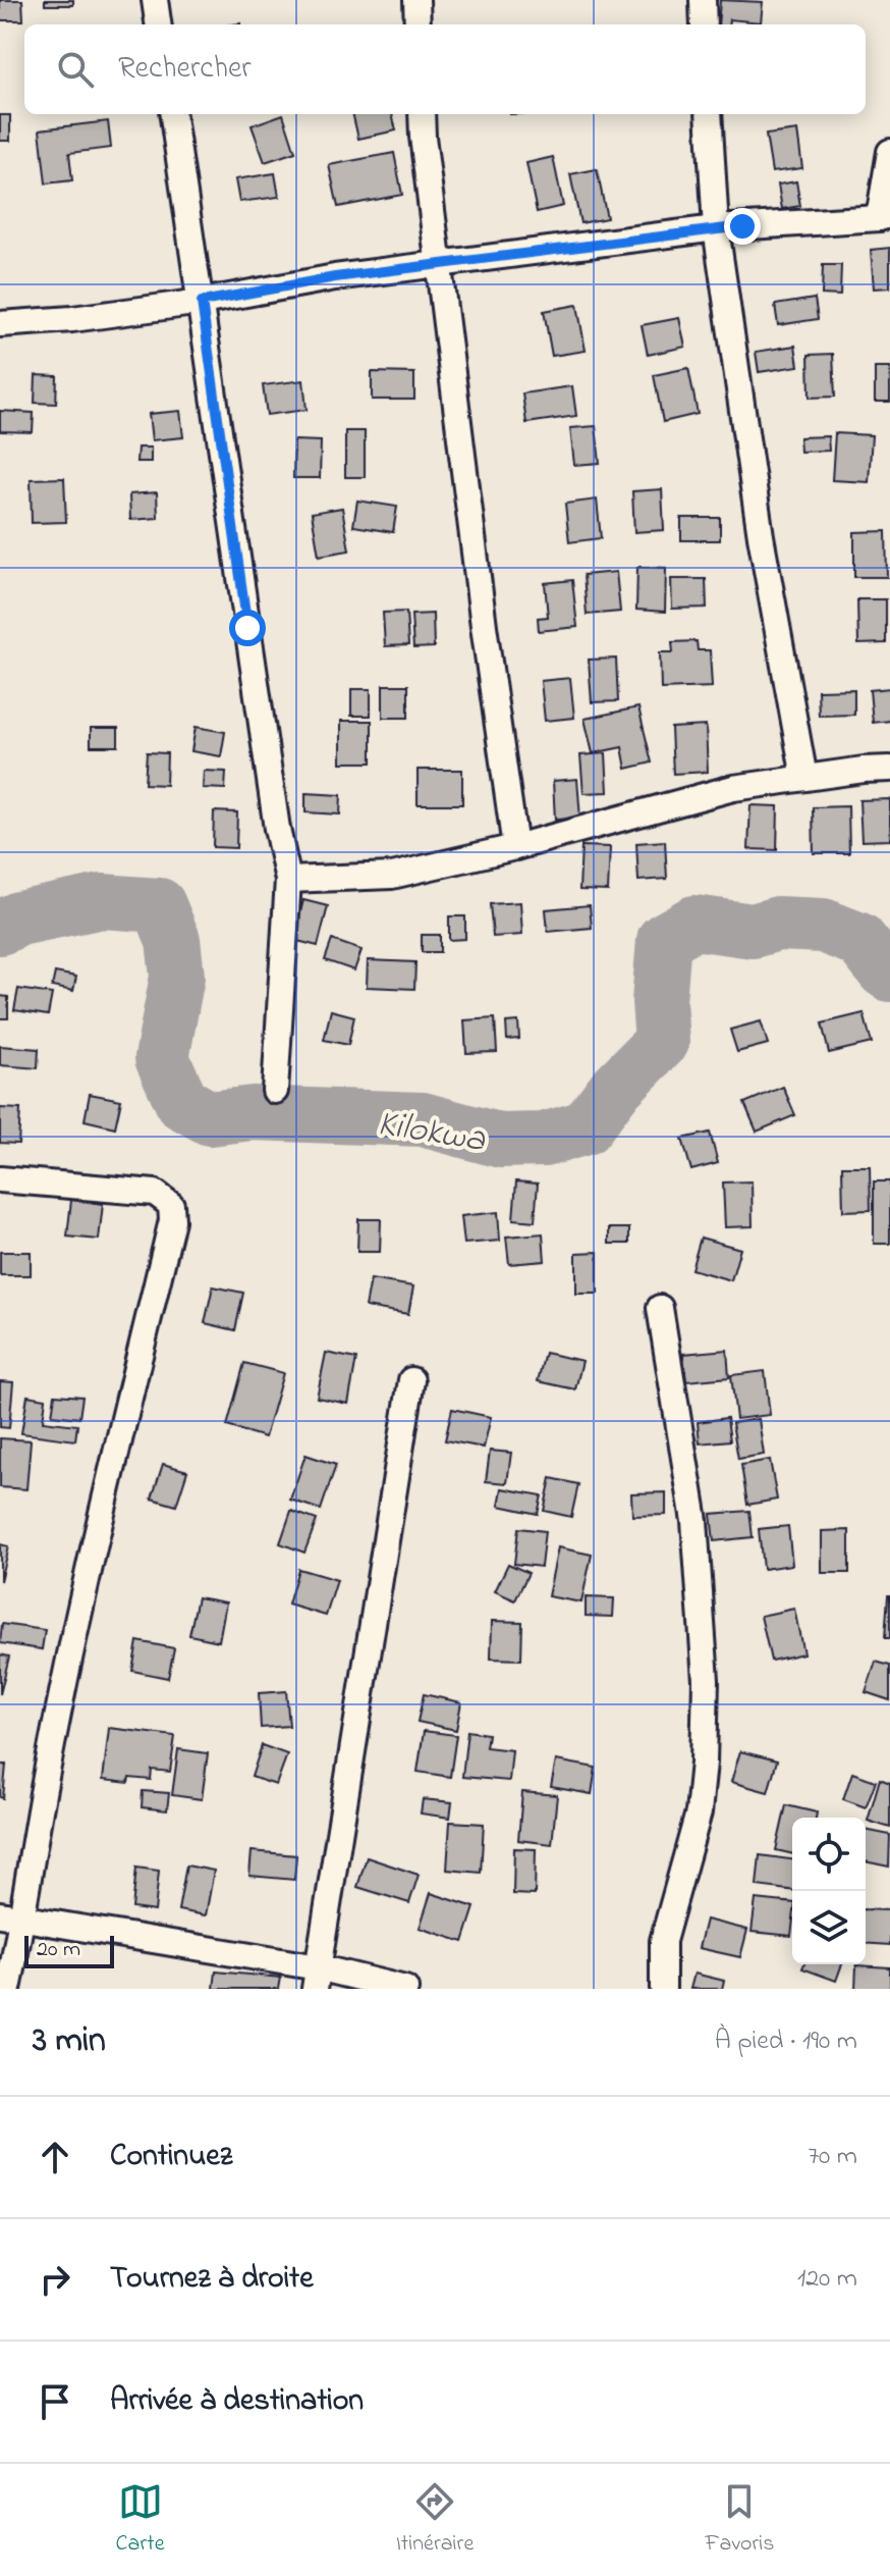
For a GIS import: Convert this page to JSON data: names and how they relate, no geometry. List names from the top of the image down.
{
  "water": ["Kilokwa"],
  "scale_bar": "20 m",
  "page": {
    "search": "Rechercher",
    "scale": "20 m",
    "heading": ["3 min", "À pied · 190 m"],
    "list": [
      ["Continuez", "70 m"],
      ["Tournez à droite", "120 m"],
      "Arrivée à destination"
    ],
    "nav": ["Carte", "Itinéraire", "Favoris"]
  }
}
